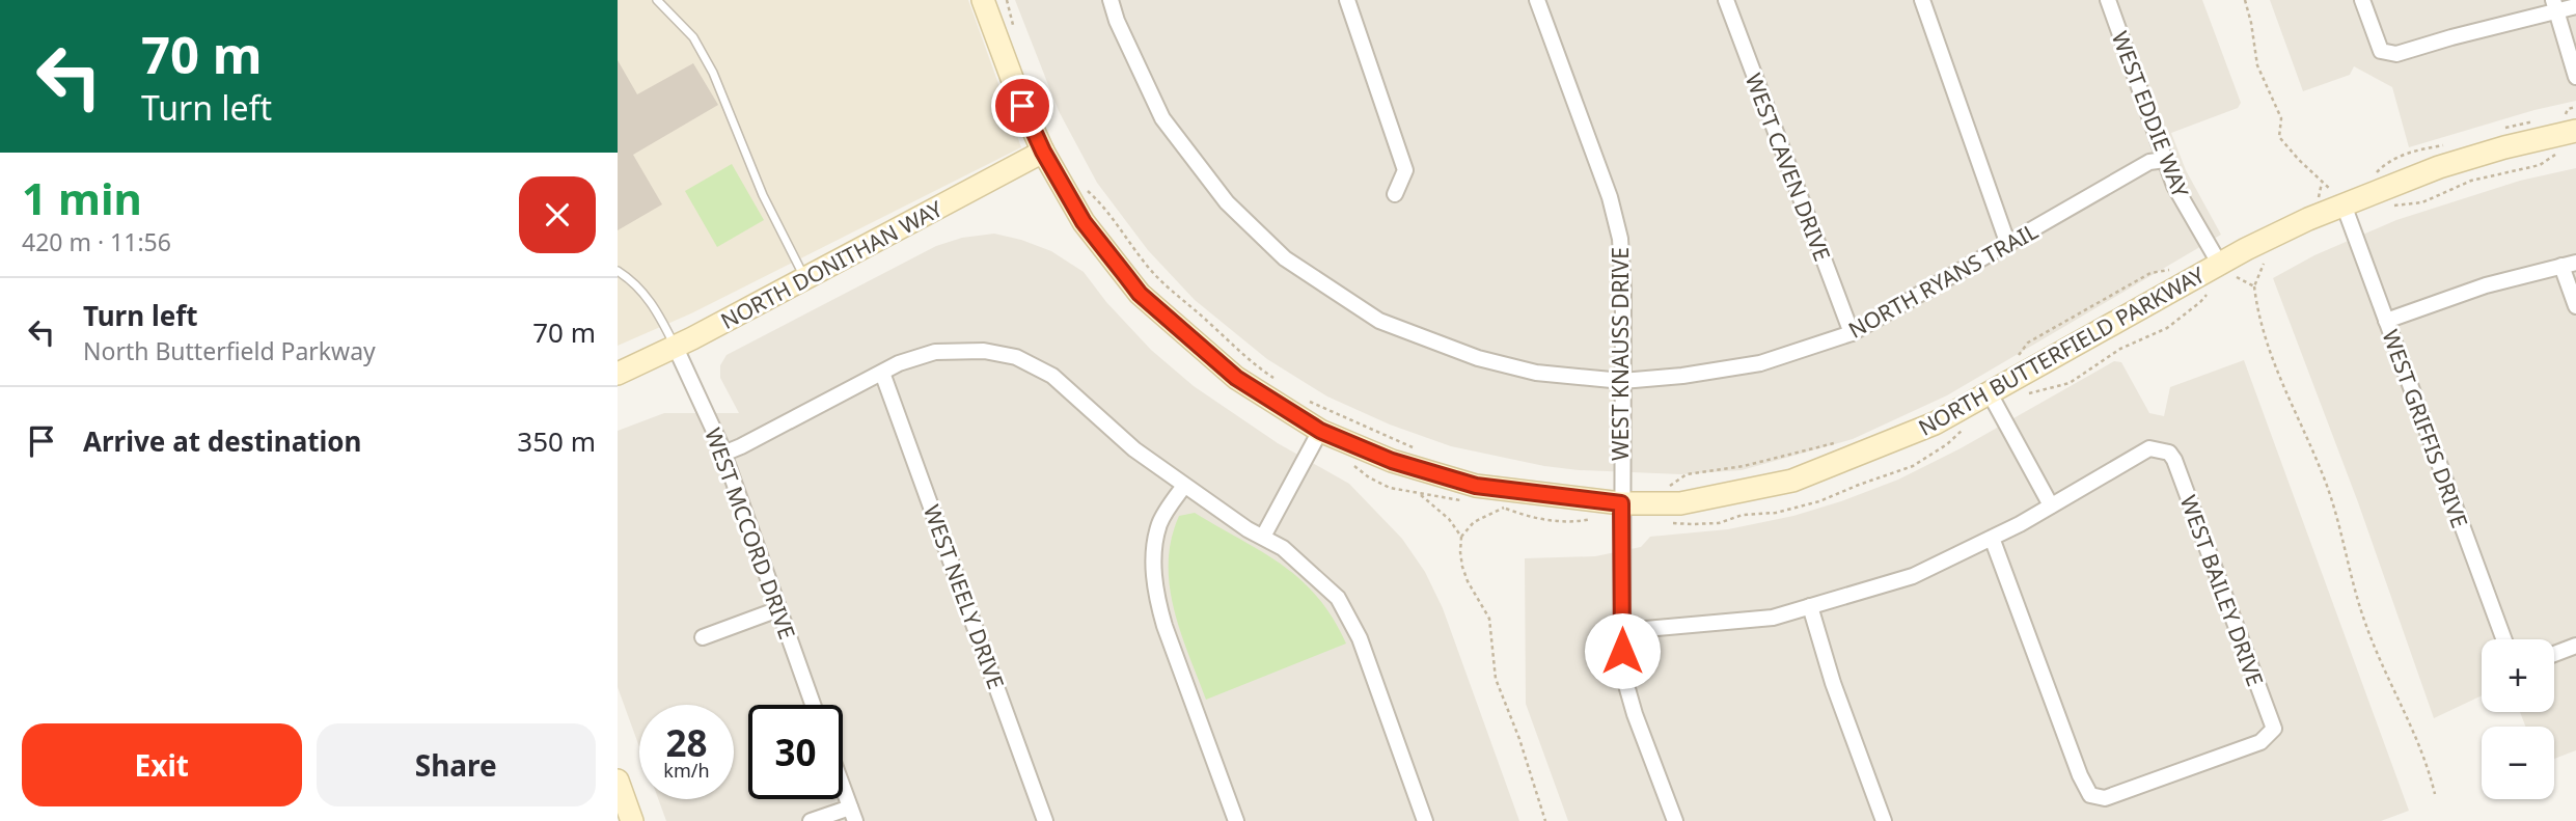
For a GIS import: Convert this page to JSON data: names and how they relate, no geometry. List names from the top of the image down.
{
  "streets": {
    "street": [
      "WEST EDDIE WAY",
      "WEST CAVEN DRIVE",
      "NORTH DONITHAN WAY",
      "NORTH RYANS TRAIL",
      "NORTH BUTTERFIELD PARKWAY",
      "WEST KNAUSS DRIVE",
      "WEST GRIFFIS DRIVE",
      "WEST MCCORD DRIVE",
      "WEST BAILEY DRIVE",
      "WEST NEELY DRIVE"
    ]
  },
  "crossings": [
    ["WEST EDDIE WAY", "NORTH RYANS TRAIL"],
    ["WEST EDDIE WAY", "NORTH BUTTERFIELD PARKWAY"],
    ["WEST CAVEN DRIVE", "NORTH RYANS TRAIL"],
    ["NORTH DONITHAN WAY", "NORTH BUTTERFIELD PARKWAY"],
    ["NORTH DONITHAN WAY", "WEST MCCORD DRIVE"],
    ["NORTH RYANS TRAIL", "WEST KNAUSS DRIVE"],
    ["NORTH BUTTERFIELD PARKWAY", "WEST KNAUSS DRIVE"],
    ["NORTH BUTTERFIELD PARKWAY", "WEST GRIFFIS DRIVE"]
  ],
  "page": {
    "turn": ["70 m", "Turn left"],
    "heading": ["1 min", "420 m · 11:56"],
    "list": [
      {
        "name": "Turn left",
        "note": "North Butterfield Parkway",
        "value": "70 m"
      },
      {
        "name": "Arrive at destination",
        "value": "350 m"
      }
    ],
    "map_buttons": ["+", "−"],
    "speed": "28 km/h",
    "limit": "30",
    "buttons": ["Exit", "Share"]
  }
}
